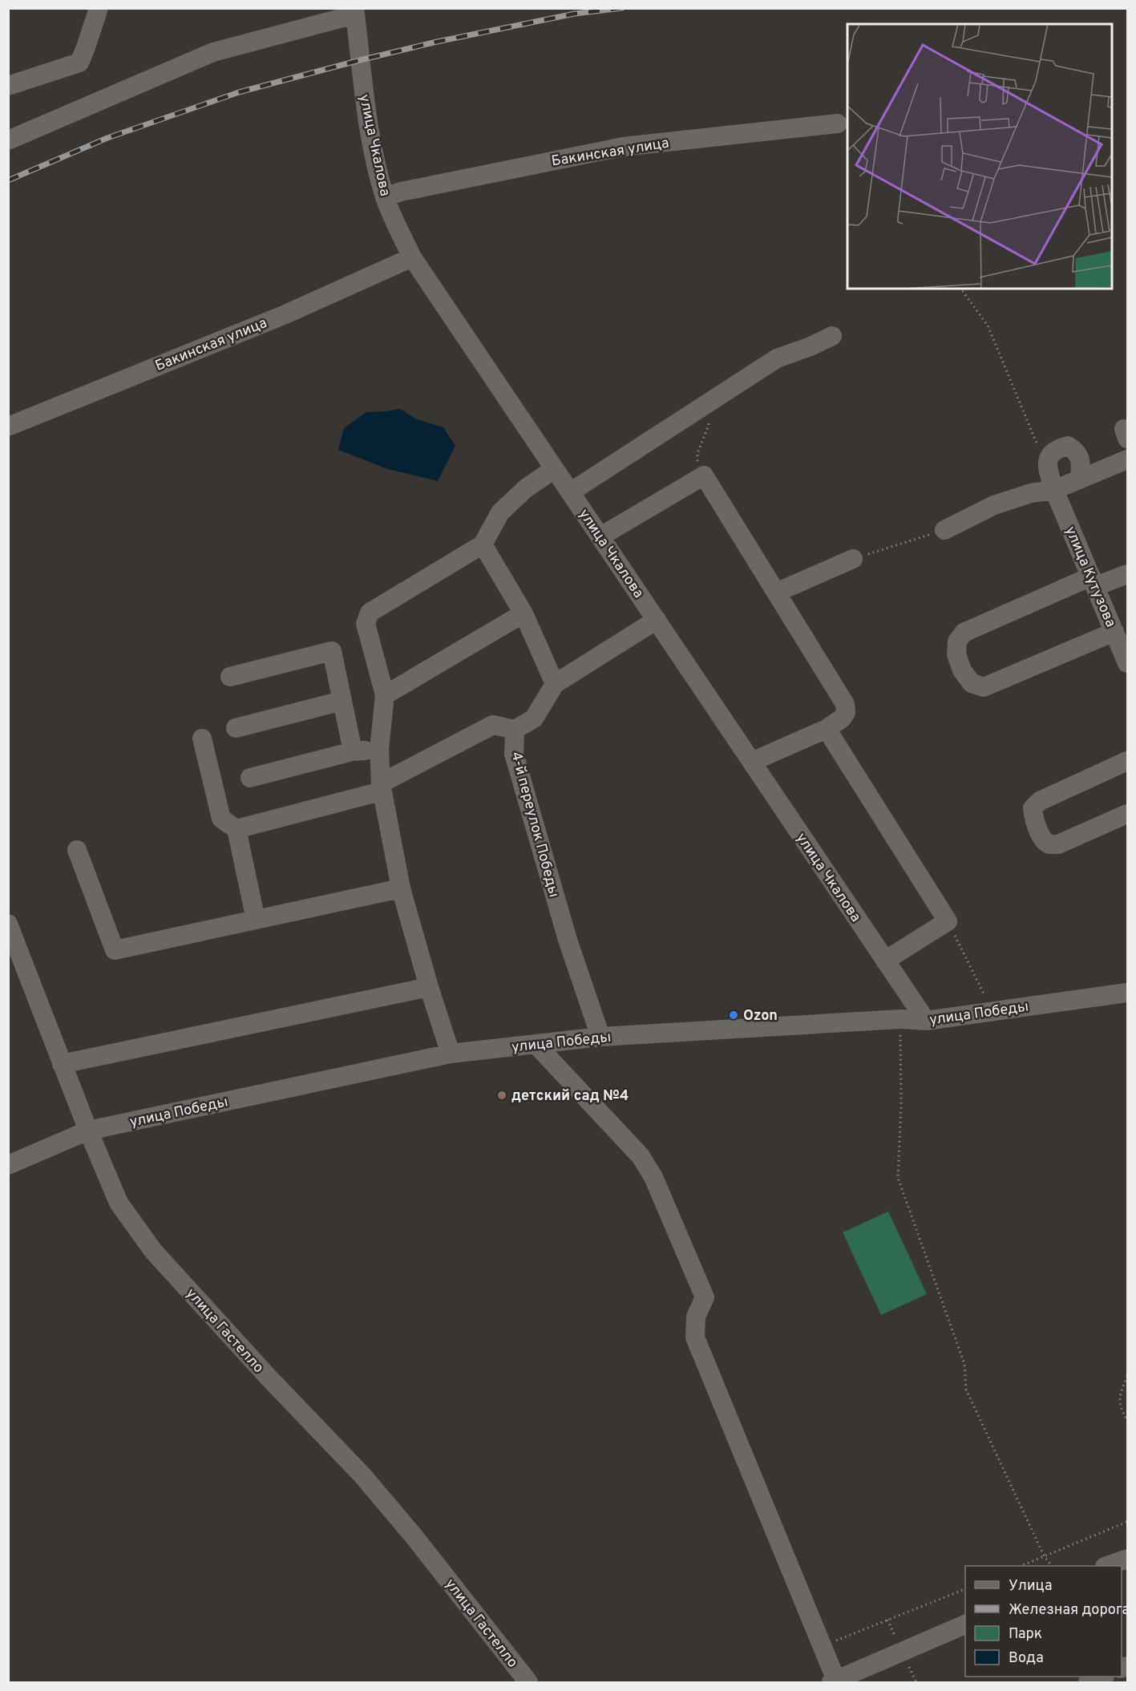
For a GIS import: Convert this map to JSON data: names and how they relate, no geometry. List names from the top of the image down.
{
  "streets": {
    "street": [
      "улица Чкалова",
      "Бакинская улица",
      "улица Кутузова",
      "4-й переулок Победы",
      "улица Победы",
      "улица Гастелло"
    ]
  },
  "crossings": [
    ["улица Чкалова", "Бакинская улица"],
    ["улица Чкалова", "улица Победы"],
    ["4-й переулок Победы", "улица Победы"],
    ["улица Победы", "улица Гастелло"]
  ],
  "places": ["Ozon", "детский сад №4"],
  "legend": [
    "Улица",
    "Железная дорога",
    "Парк",
    "Вода"
  ]
}
